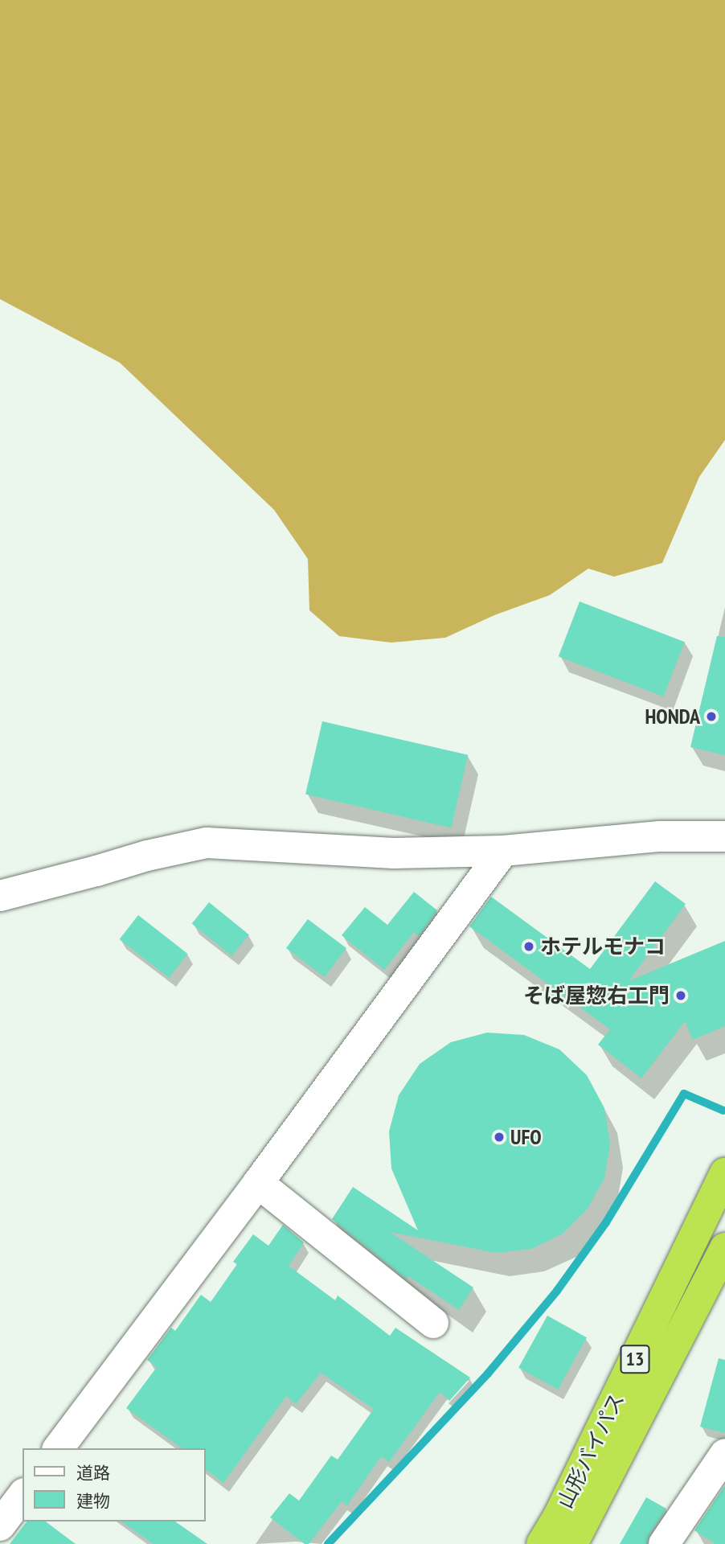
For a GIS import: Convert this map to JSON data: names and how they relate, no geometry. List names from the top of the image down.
{
  "streets": {
    "highway": ["13", "山形バイパス"]
  },
  "places": [
    "HONDA",
    "ホテルモナコ",
    "そば屋惣右工門",
    "UFO"
  ],
  "legend": ["道路", "建物"]
}
